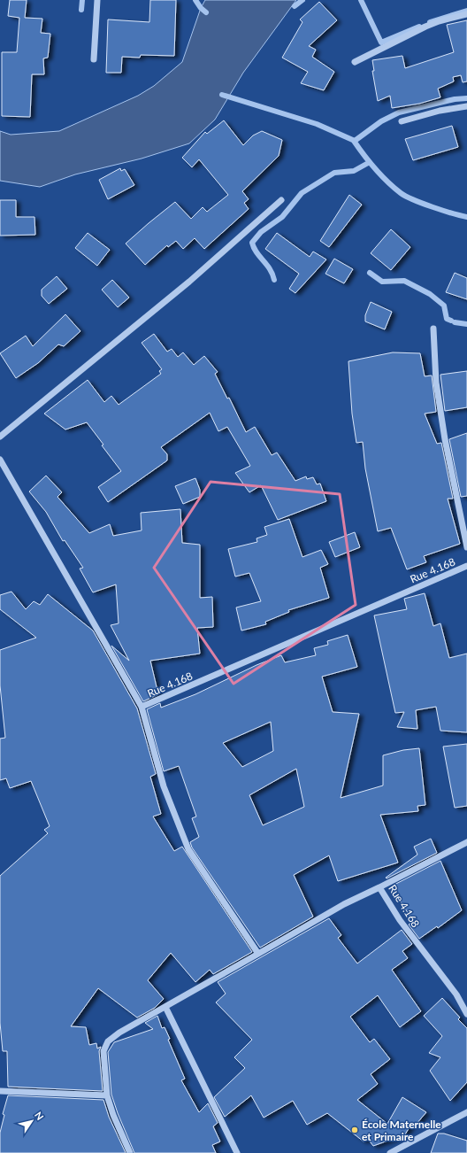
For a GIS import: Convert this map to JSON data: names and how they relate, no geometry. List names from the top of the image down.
{
  "streets": {
    "street": ["Rue 4.168"]
  },
  "places": ["École Maternelle et Primaire"],
  "north": "top right"
}
